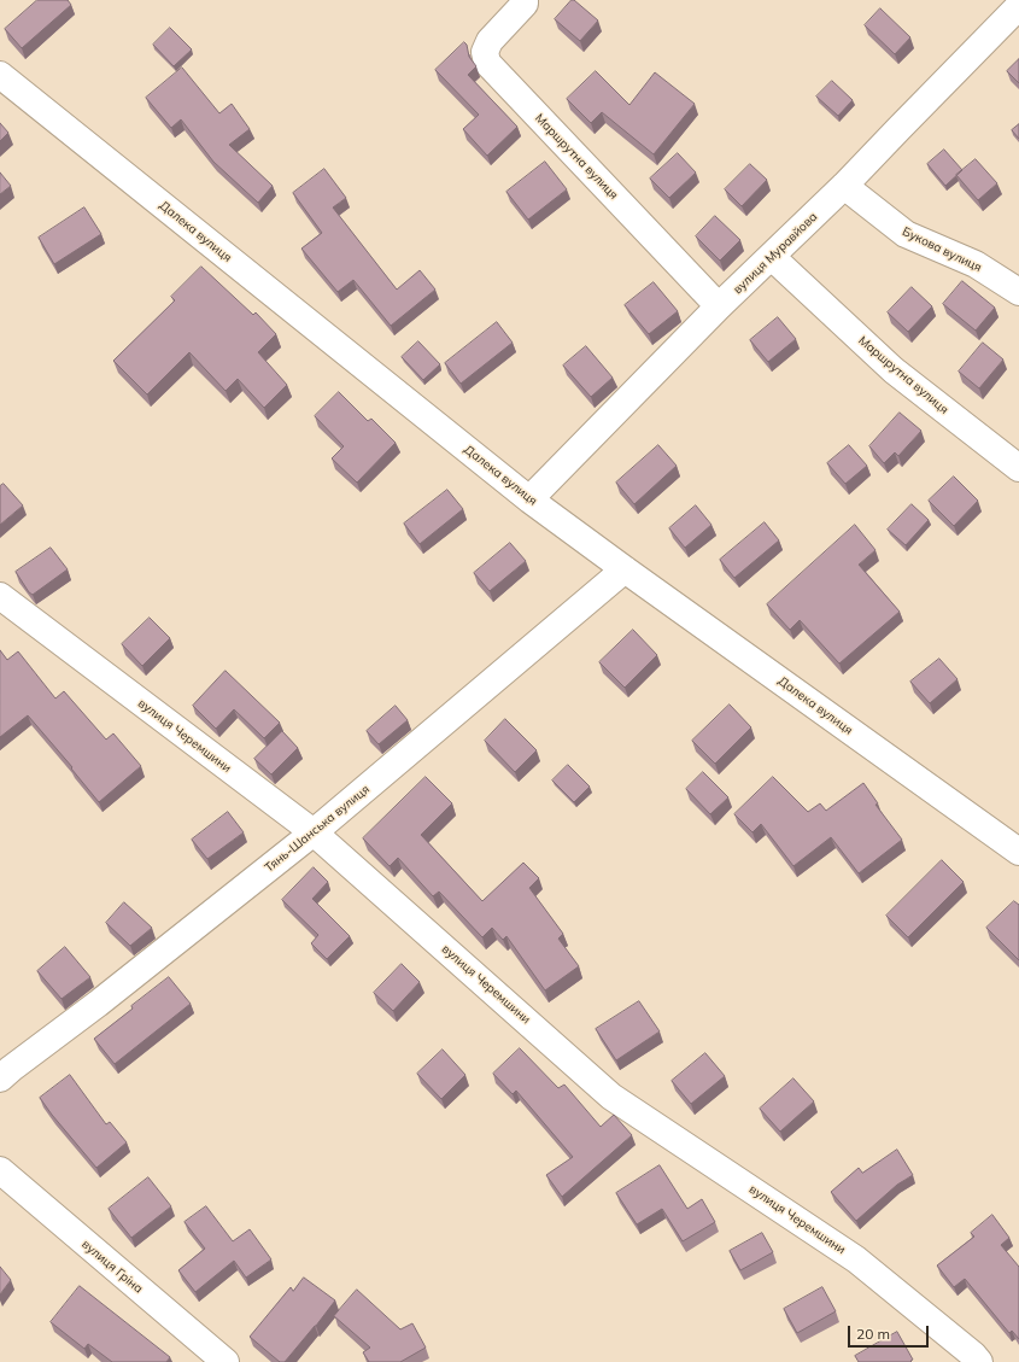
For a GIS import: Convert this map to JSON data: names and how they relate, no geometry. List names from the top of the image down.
{
  "streets": {
    "street": [
      "Маршрутна вулиця",
      "Далека вулиця",
      "Букова вулиця",
      "вулиця Муравйова",
      "вулиця Черемшини",
      "Тянь-Шанська вулиця",
      "вулиця Гріна"
    ]
  },
  "crossings": [
    ["Маршрутна вулиця", "вулиця Муравйова"],
    ["Далека вулиця", "вулиця Муравйова"],
    ["Далека вулиця", "Тянь-Шанська вулиця"],
    ["Букова вулиця", "вулиця Муравйова"],
    ["вулиця Черемшини", "Тянь-Шанська вулиця"]
  ],
  "scale_bar": "20 m"
}
